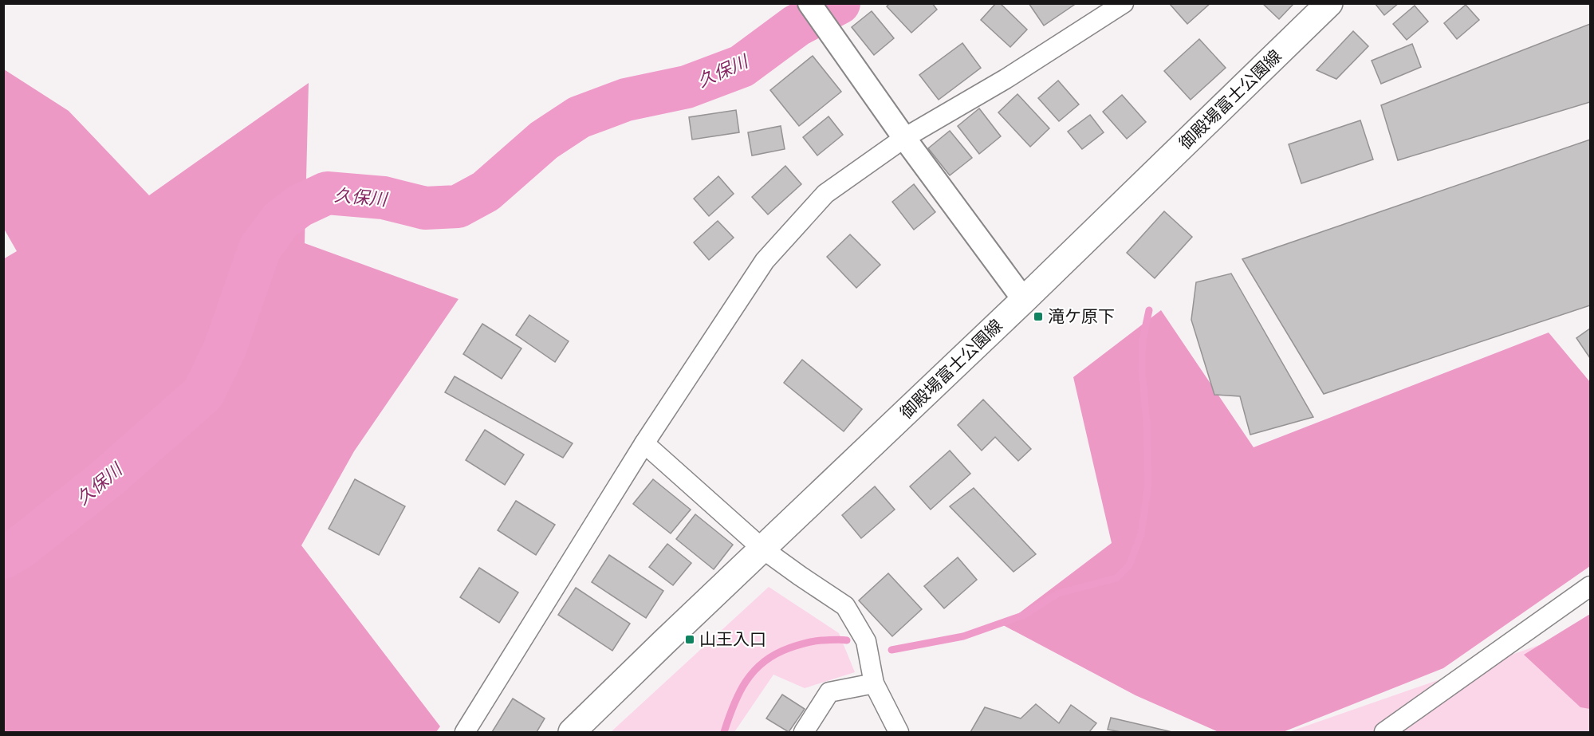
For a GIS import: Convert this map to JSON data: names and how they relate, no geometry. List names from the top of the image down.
{
  "streets": {
    "main road": ["御殿場富士公園線"]
  },
  "water": ["久保川"],
  "places": {
    "transit": ["滝ケ原下", "山王入口"]
  }
}
